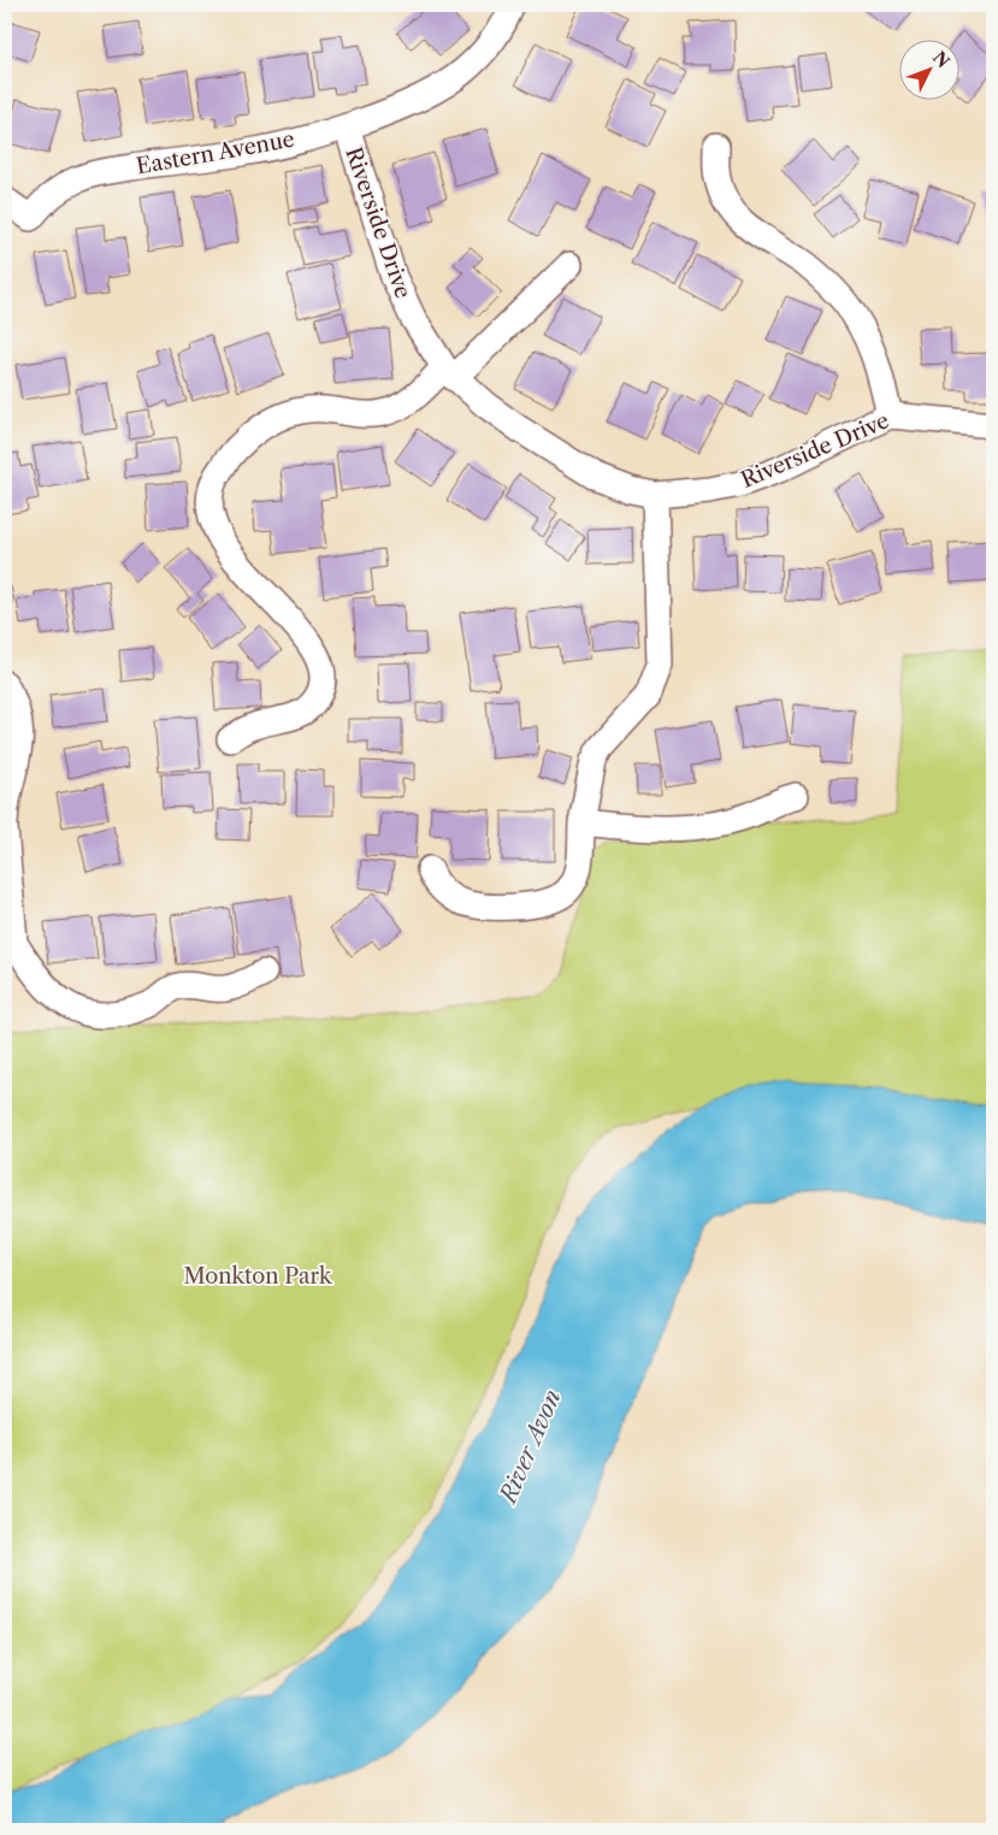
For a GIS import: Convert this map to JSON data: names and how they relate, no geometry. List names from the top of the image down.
{
  "streets": {
    "street": ["Eastern Avenue", "Riverside Drive"]
  },
  "crossings": [
    ["Eastern Avenue", "Riverside Drive"]
  ],
  "water": ["River Avon"],
  "parks": ["Monkton Park"],
  "north": "top right"
}
